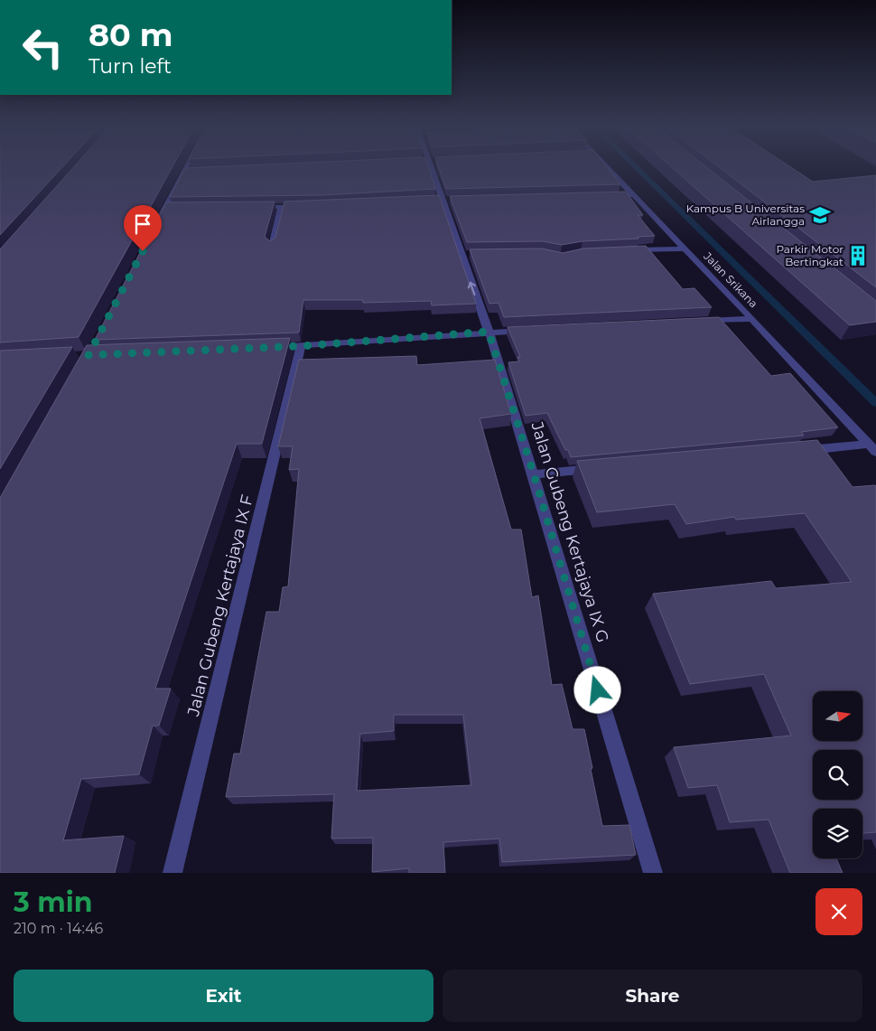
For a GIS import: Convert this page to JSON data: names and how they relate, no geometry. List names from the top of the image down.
{
  "streets": {
    "street": ["Jalan Srikana", "Jalan Gubeng Kertajaya IX G", "Jalan Gubeng Kertajaya IX F"]
  },
  "places": {
    "school or university": ["Kampus B Universitas Airlangga"],
    "building": ["Parkir Motor Bertingkat"]
  },
  "north": "right",
  "page": {
    "turn": ["80 m", "Turn left"],
    "heading": ["3 min", "210 m · 14:46"],
    "buttons": ["Exit", "Share"]
  }
}
